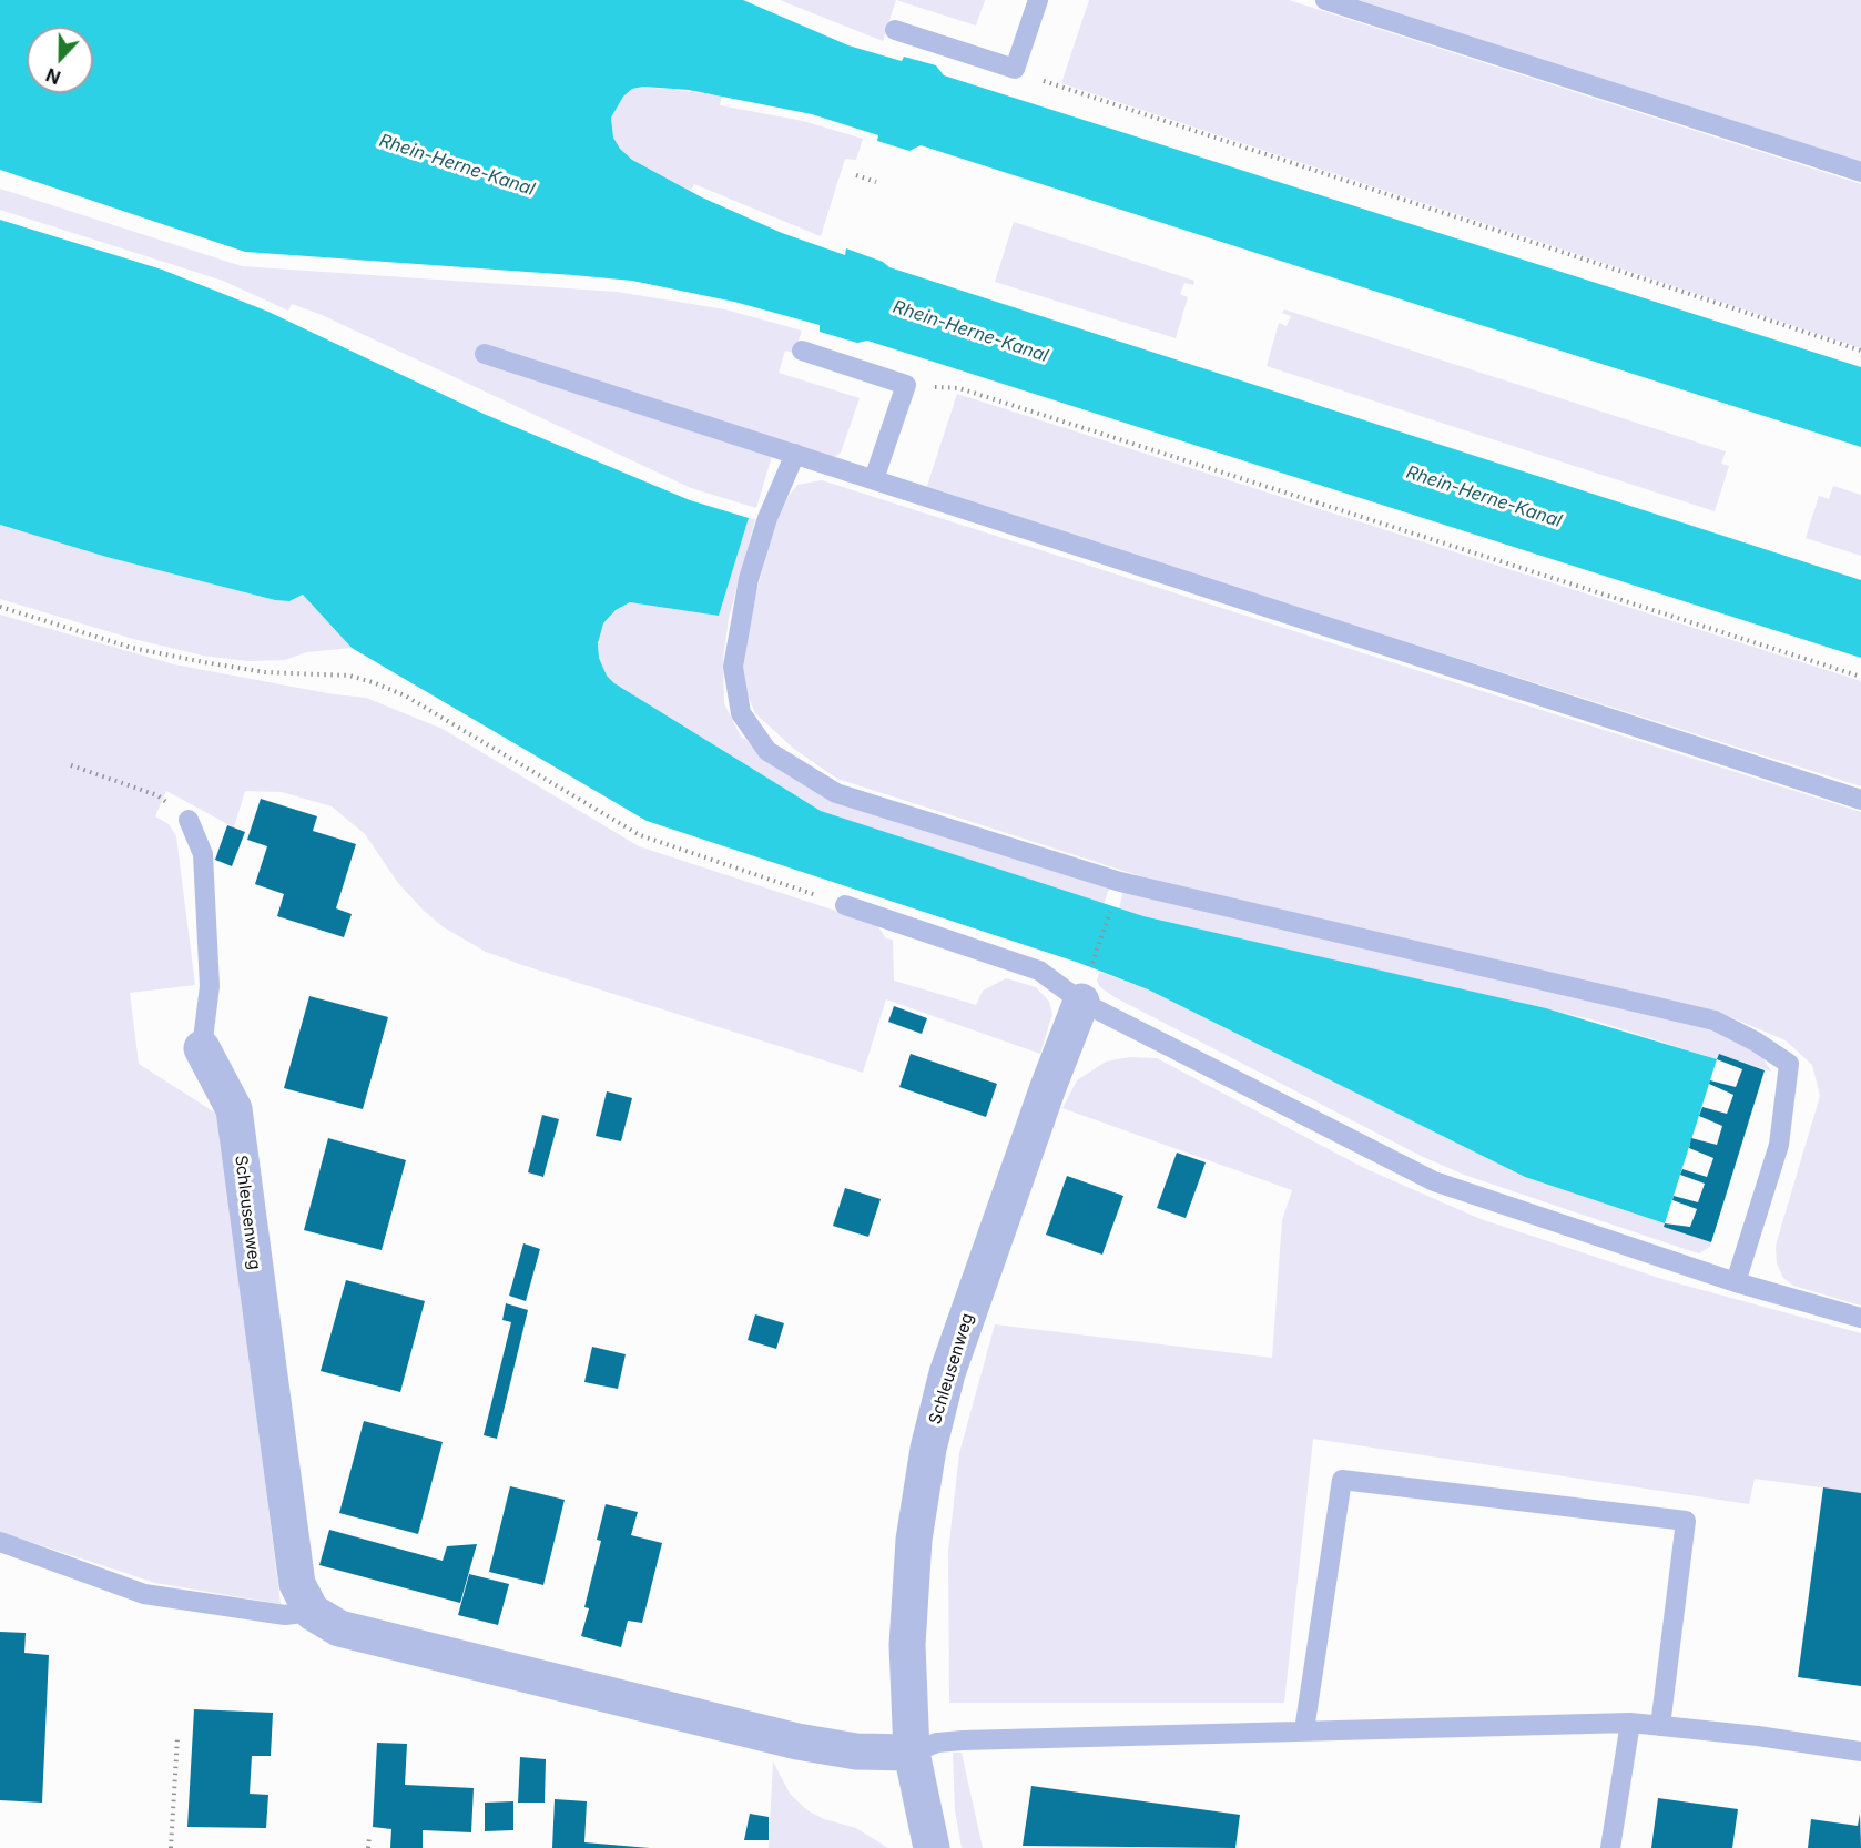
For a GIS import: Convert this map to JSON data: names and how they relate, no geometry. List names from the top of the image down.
{
  "streets": {
    "street": ["Schleusenweg"]
  },
  "water": ["Rhein-Herne-Kanal"],
  "north": "bottom"
}
